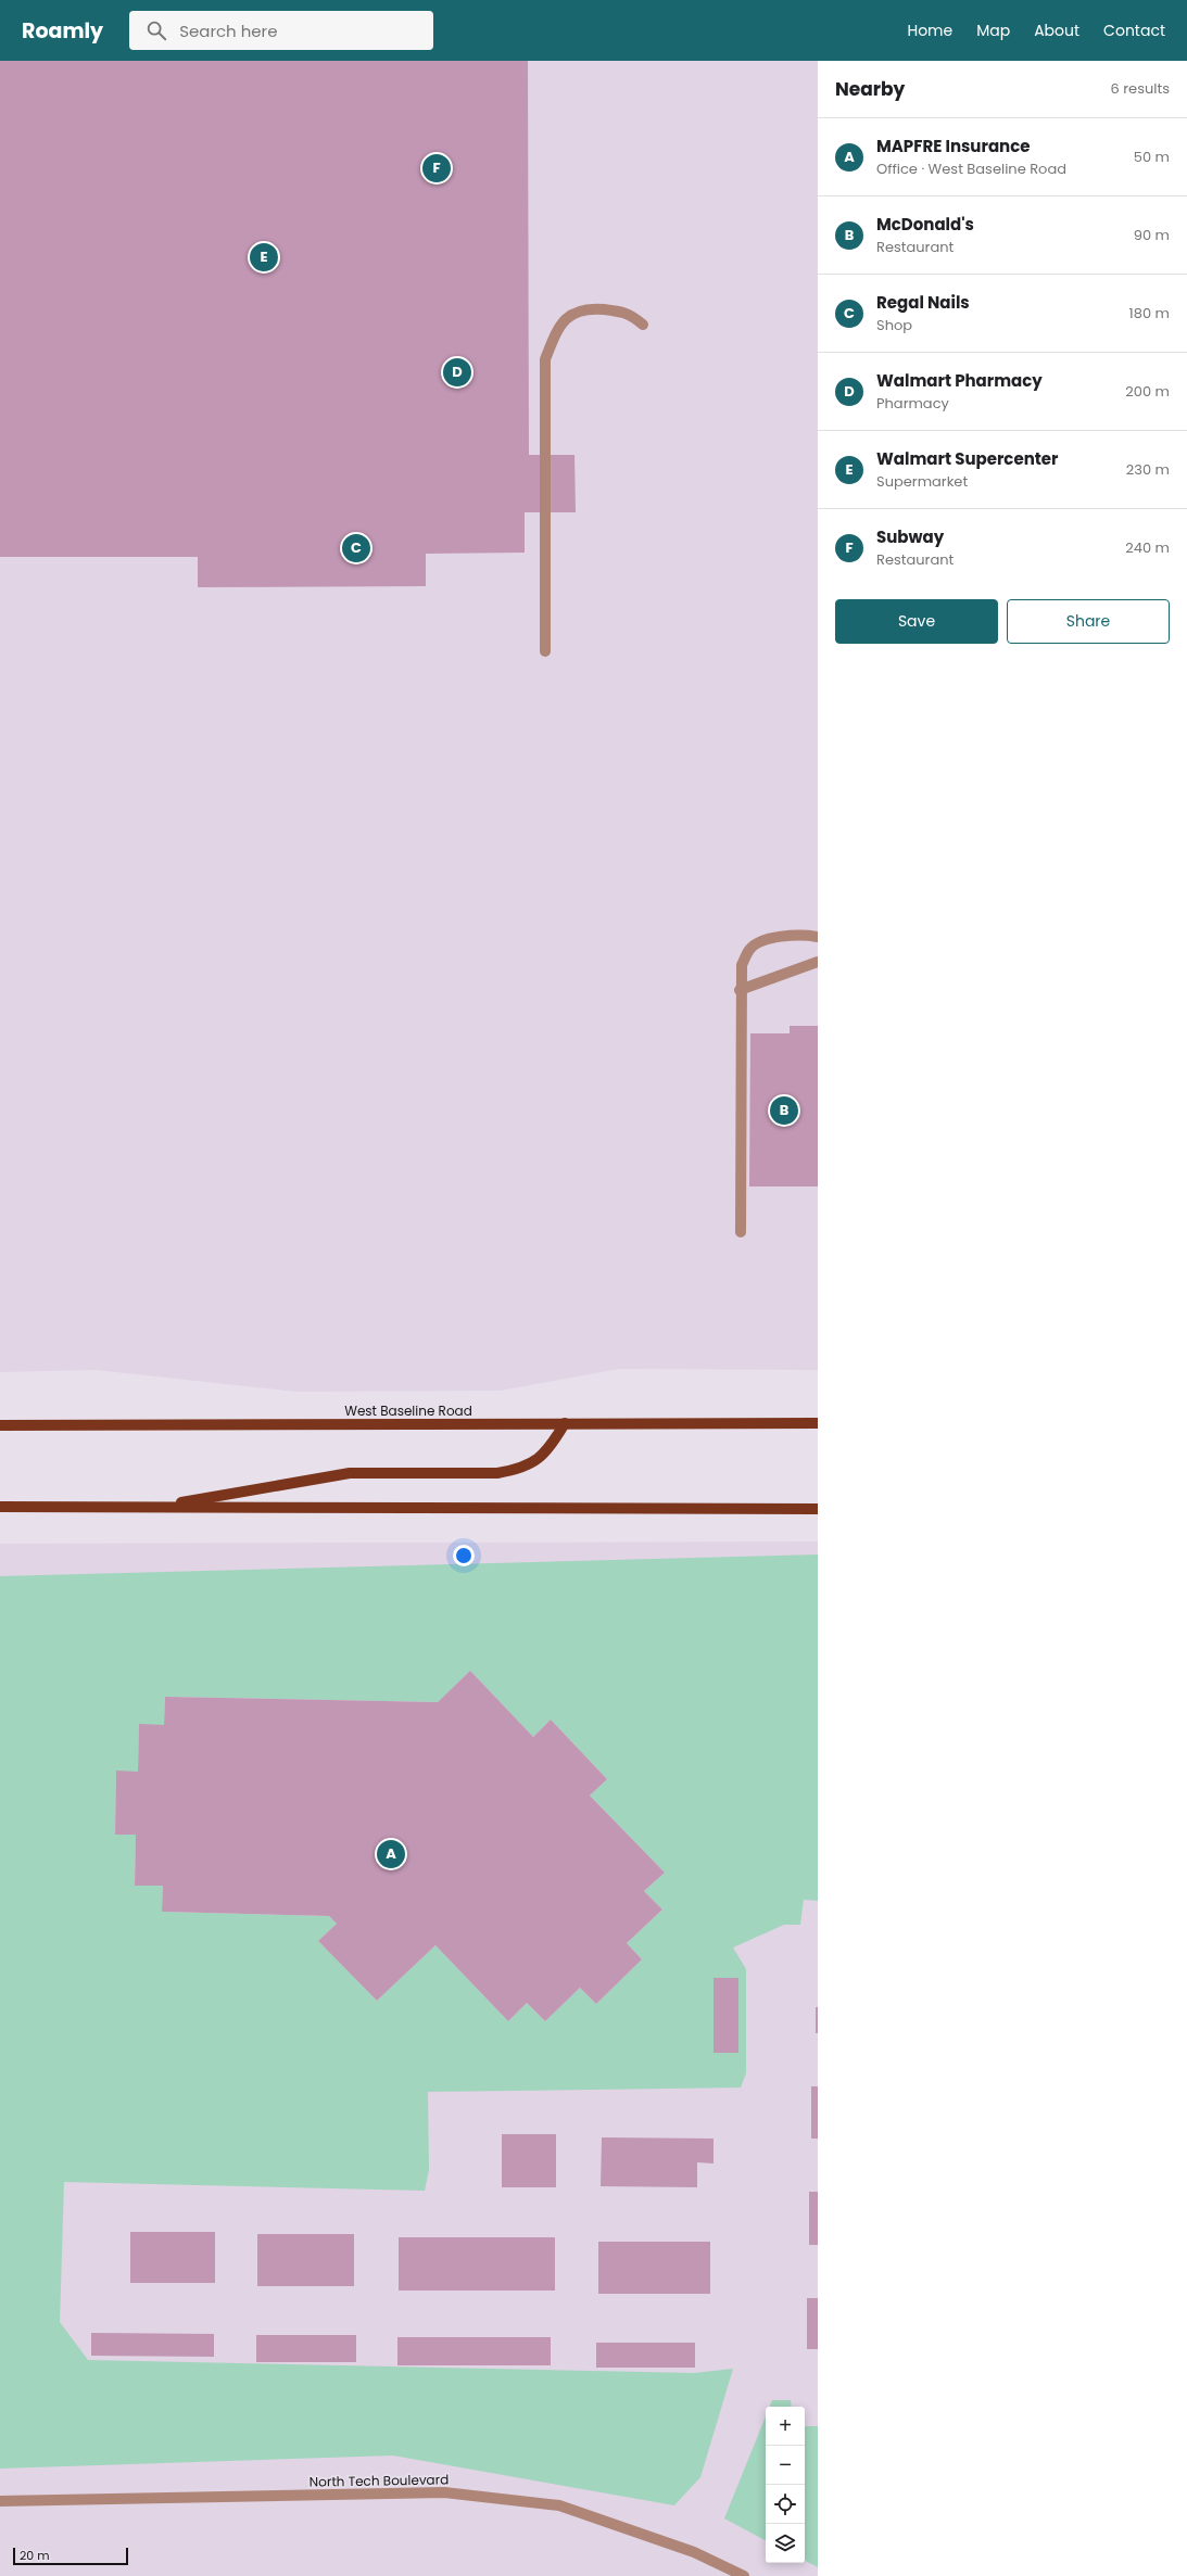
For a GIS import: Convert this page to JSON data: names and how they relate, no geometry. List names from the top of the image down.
{
  "streets": {
    "main road": ["West Baseline Road"],
    "street": ["North Tech Boulevard"]
  },
  "scale_bar": "20 m",
  "page": {
    "header": "Roamly",
    "search": "Search here",
    "nav": [
      "Home",
      "Map",
      "About",
      "Contact"
    ],
    "heading": ["Nearby", "6 results"],
    "list": [
      {
        "mark": "A",
        "name": "MAPFRE Insurance",
        "note": "Office · West Baseline Road",
        "value": "50 m"
      },
      {
        "mark": "B",
        "name": "McDonald's",
        "note": "Restaurant",
        "value": "90 m"
      },
      {
        "mark": "C",
        "name": "Regal Nails",
        "note": "Shop",
        "value": "180 m"
      },
      {
        "mark": "D",
        "name": "Walmart Pharmacy",
        "note": "Pharmacy",
        "value": "200 m"
      },
      {
        "mark": "E",
        "name": "Walmart Supercenter",
        "note": "Supermarket",
        "value": "230 m"
      },
      {
        "mark": "F",
        "name": "Subway",
        "note": "Restaurant",
        "value": "240 m"
      }
    ],
    "pins": [
      "F",
      "E",
      "D",
      "C",
      "B",
      "A"
    ],
    "buttons": ["Save", "Share"],
    "map_buttons": ["+", "−"],
    "scale": "20 m"
  }
}
